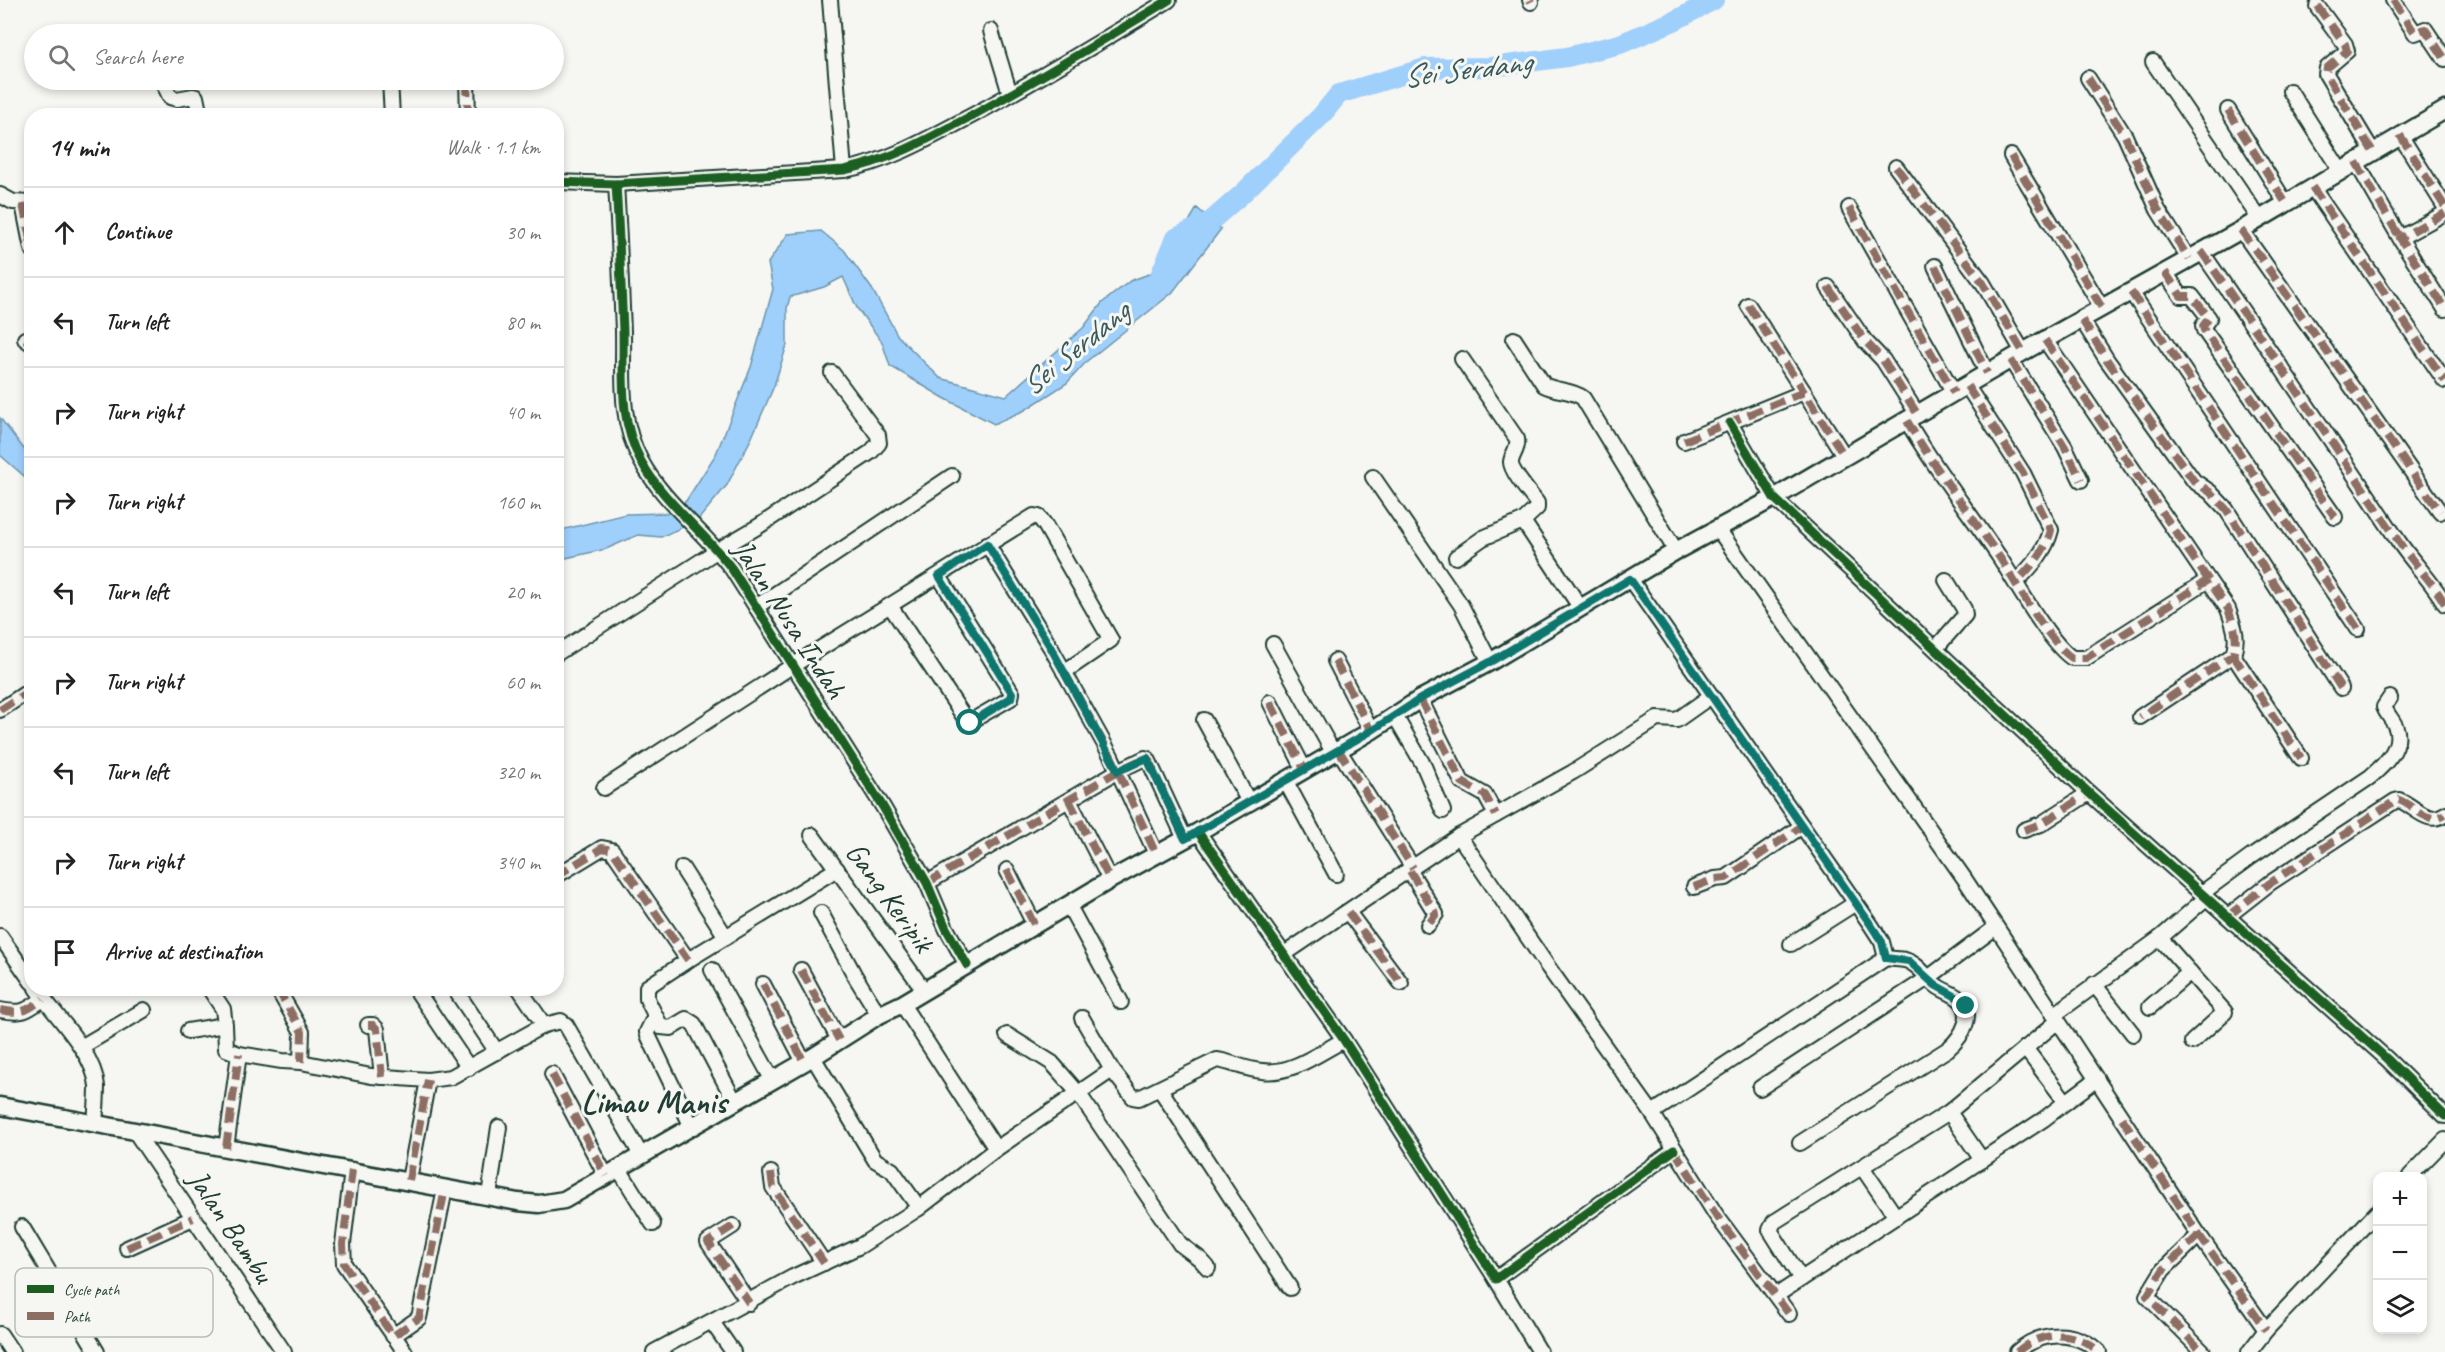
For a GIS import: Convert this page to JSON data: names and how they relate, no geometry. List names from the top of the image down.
{
  "streets": {
    "street": ["Jalan Nusa Indah", "Gang Keripik", "Jalan Bambu"]
  },
  "districts": ["Limau Manis"],
  "water": ["Sei Serdang"],
  "legend": ["Cycle path", "Path"],
  "page": {
    "search": "Search here",
    "heading": ["14 min", "Walk · 1.1 km"],
    "list": [
      ["Continue", "30 m"],
      ["Turn left", "80 m"],
      ["Turn right", "40 m"],
      ["Turn right", "160 m"],
      ["Turn left", "20 m"],
      ["Turn right", "60 m"],
      ["Turn left", "320 m"],
      ["Turn right", "340 m"],
      "Arrive at destination"
    ],
    "map_buttons": ["+", "−"]
  }
}
